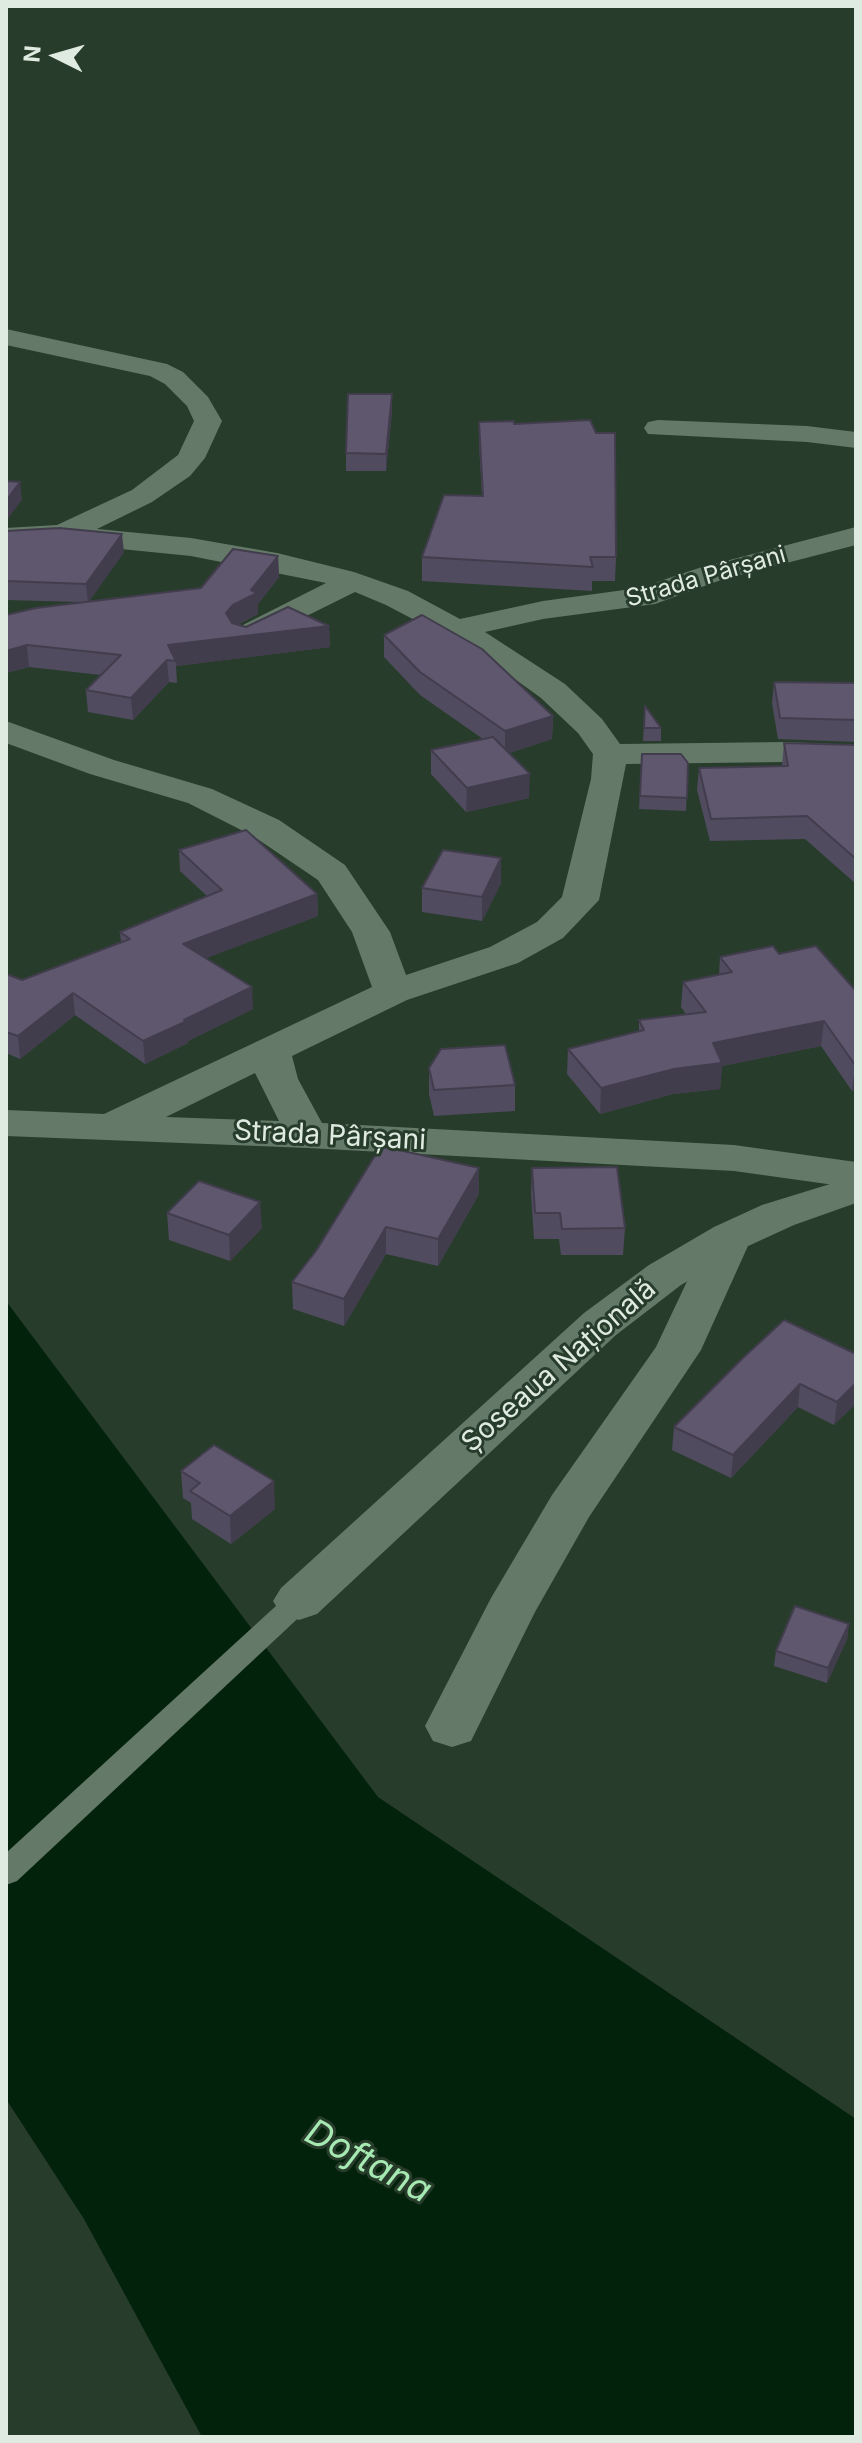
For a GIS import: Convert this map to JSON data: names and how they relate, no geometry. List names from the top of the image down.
{
  "streets": {
    "street": ["Strada Pârșani", "Șoseaua Națională"]
  },
  "water": ["Doftana"],
  "north": "left"
}
